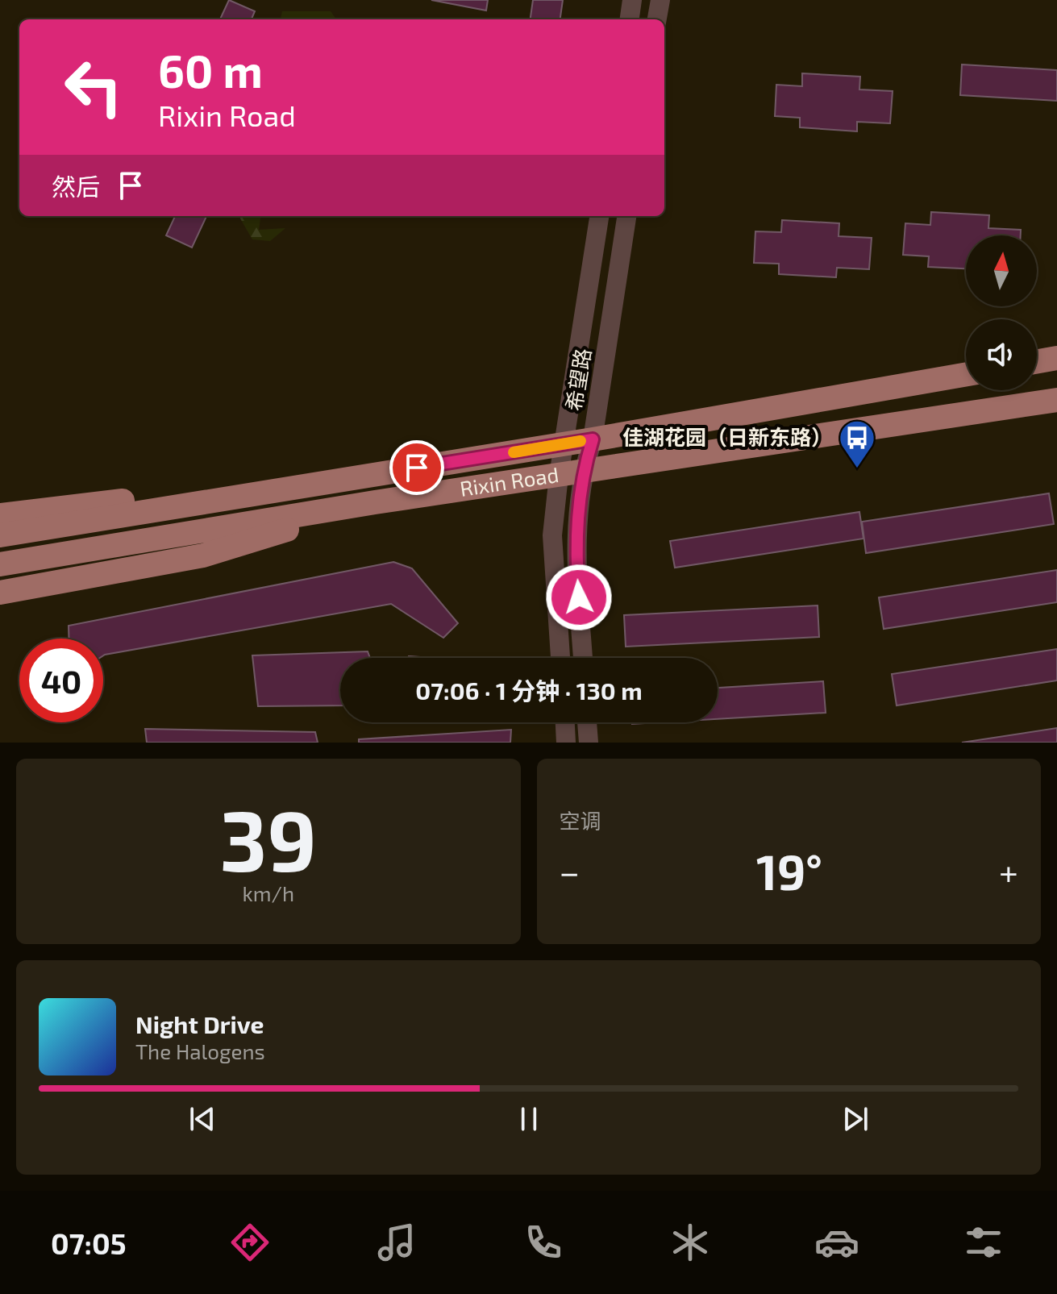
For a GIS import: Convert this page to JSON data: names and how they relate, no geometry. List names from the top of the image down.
{
  "streets": {
    "main road": ["Rixin Road"],
    "street": ["希望路"]
  },
  "crossings": [
    ["希望路", "Rixin Road"]
  ],
  "places": {
    "bus stop": ["佳湖花园（日新东路）"]
  },
  "north": "top",
  "page": {
    "turn": ["60 m", "Rixin Road"],
    "then": "然后",
    "limit": "40",
    "trip": "07:06 · 1 分钟 · 130 m",
    "tile": [
      ["39", "km/h"],
      "空调"
    ],
    "heat": ["−", "19°", "+"],
    "song": ["Night Drive", "The Halogens"],
    "tabs": "07:05"
  }
}
